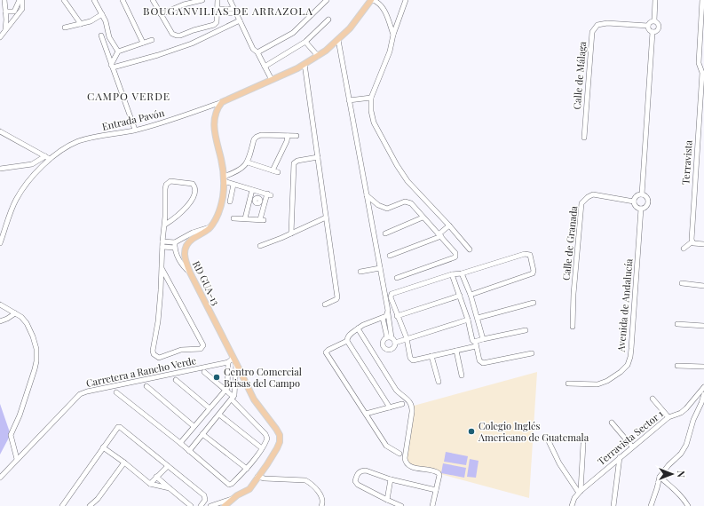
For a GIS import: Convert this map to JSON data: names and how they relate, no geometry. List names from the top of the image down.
{
  "streets": {
    "main road": ["RD GUA-13"],
    "street": [
      "Calle de Málaga",
      "Entrada Pavón",
      "Terravista",
      "Calle de Granada",
      "Avenida de Andalucía",
      "Carretera a Rancho Verde",
      "Terravista Sector 1"
    ]
  },
  "crossings": [
    ["Entrada Pavón", "RD GUA-13"],
    ["Calle de Granada", "Avenida de Andalucía"],
    ["RD GUA-13", "Carretera a Rancho Verde"]
  ],
  "districts": ["BOUGANVILIAS DE ARRAZOLA", "CAMPO VERDE"],
  "places": ["Centro Comercial Brisas del Campo", "Colegio Inglés Americano de Guatemala"],
  "north": "right"
}
